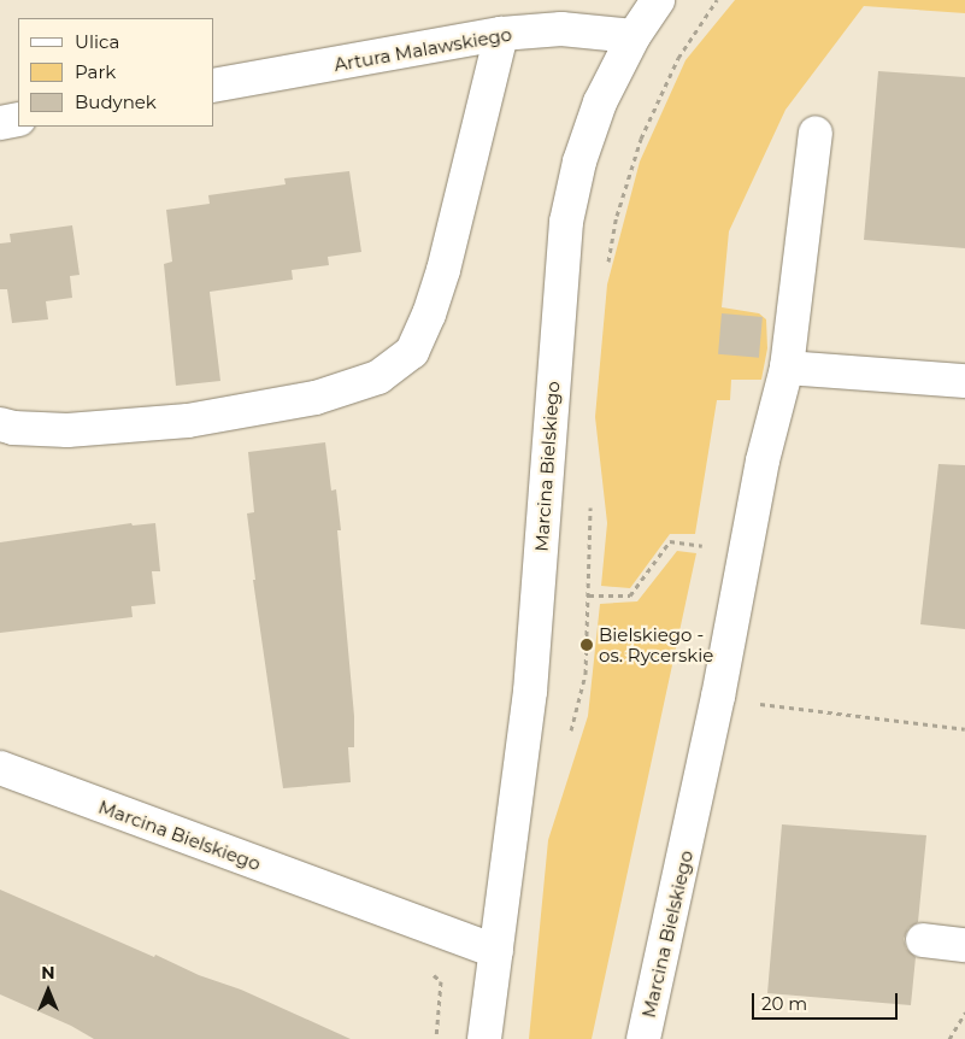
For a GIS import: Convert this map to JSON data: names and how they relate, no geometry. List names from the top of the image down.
{
  "streets": {
    "street": ["Artura Malawskiego", "Marcina Bielskiego"]
  },
  "crossings": [
    ["Artura Malawskiego", "Marcina Bielskiego"]
  ],
  "places": ["Bielskiego - os. Rycerskie"],
  "legend": ["Ulica", "Park", "Budynek"],
  "scale_bar": "20 m",
  "north": "top"
}
